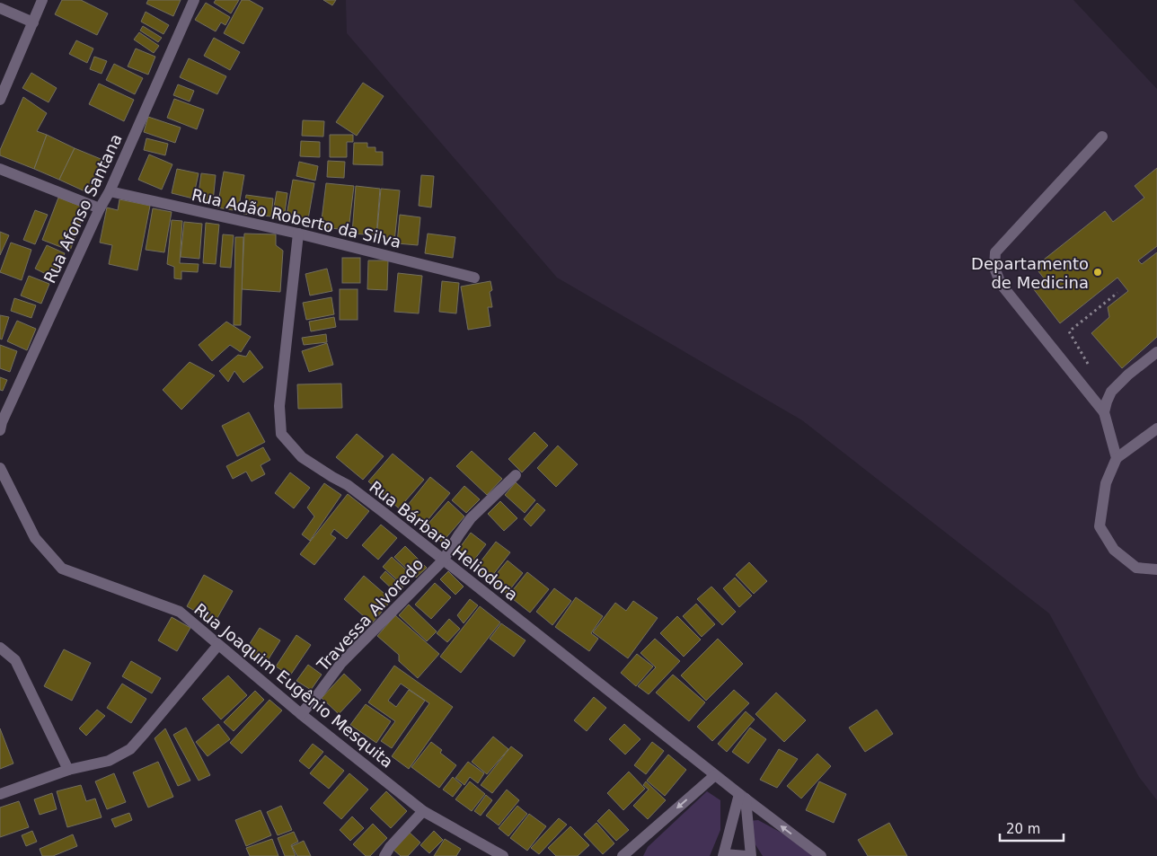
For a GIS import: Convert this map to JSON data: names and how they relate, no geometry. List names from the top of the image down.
{
  "streets": {
    "street": [
      "Rua Afonso Santana",
      "Rua Adão Roberto da Silva",
      "Rua Bárbara Heliodora",
      "Travessa Alvoredo",
      "Rua Joaquim Eugênio Mesquita"
    ]
  },
  "crossings": [
    ["Rua Afonso Santana", "Rua Adão Roberto da Silva"],
    ["Rua Adão Roberto da Silva", "Rua Bárbara Heliodora"],
    ["Rua Bárbara Heliodora", "Travessa Alvoredo"],
    ["Travessa Alvoredo", "Rua Joaquim Eugênio Mesquita"]
  ],
  "places": ["Departamento de Medicina"],
  "scale_bar": "20 m"
}
